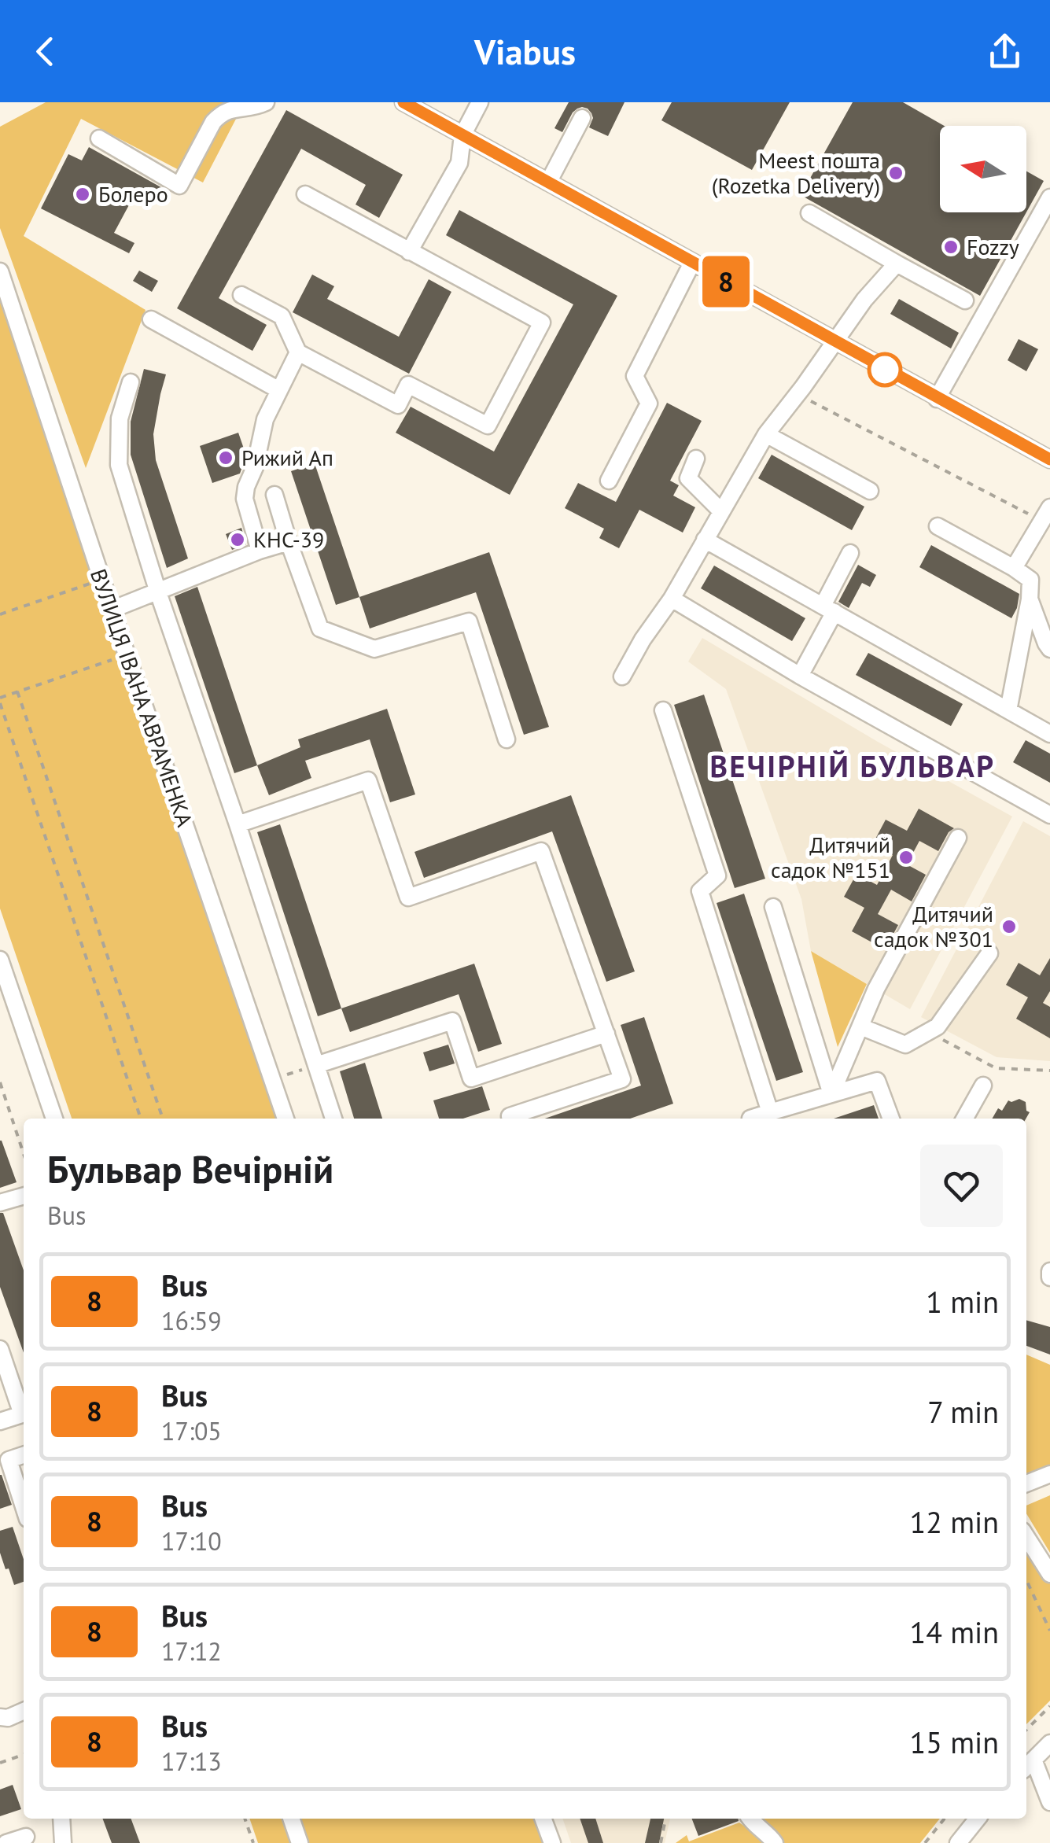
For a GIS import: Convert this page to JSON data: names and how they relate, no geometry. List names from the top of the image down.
{
  "streets": {
    "street": ["ВУЛИЦЯ ІВАНА АВРАМЕНКА"]
  },
  "districts": ["ВЕЧІРНІЙ БУЛЬВАР"],
  "places": [
    "Meest пошта (Rozetka Delivery)",
    "Болеро",
    "Fozzy",
    "Рижий Ап",
    "КНС-39",
    "Дитячий садок №151",
    "Дитячий садок №301"
  ],
  "lines": ["bus line 8"],
  "north": "left",
  "page": {
    "header": "Viabus",
    "on_map": "8",
    "heading": ["Бульвар Вечірній", "Bus"],
    "list": [
      {
        "mark": "8",
        "name": "Bus",
        "note": "16:59",
        "value": "1 min"
      },
      {
        "mark": "8",
        "name": "Bus",
        "note": "17:05",
        "value": "7 min"
      },
      {
        "mark": "8",
        "name": "Bus",
        "note": "17:10",
        "value": "12 min"
      },
      {
        "mark": "8",
        "name": "Bus",
        "note": "17:12",
        "value": "14 min"
      },
      {
        "mark": "8",
        "name": "Bus",
        "note": "17:13",
        "value": "15 min"
      }
    ]
  }
}
